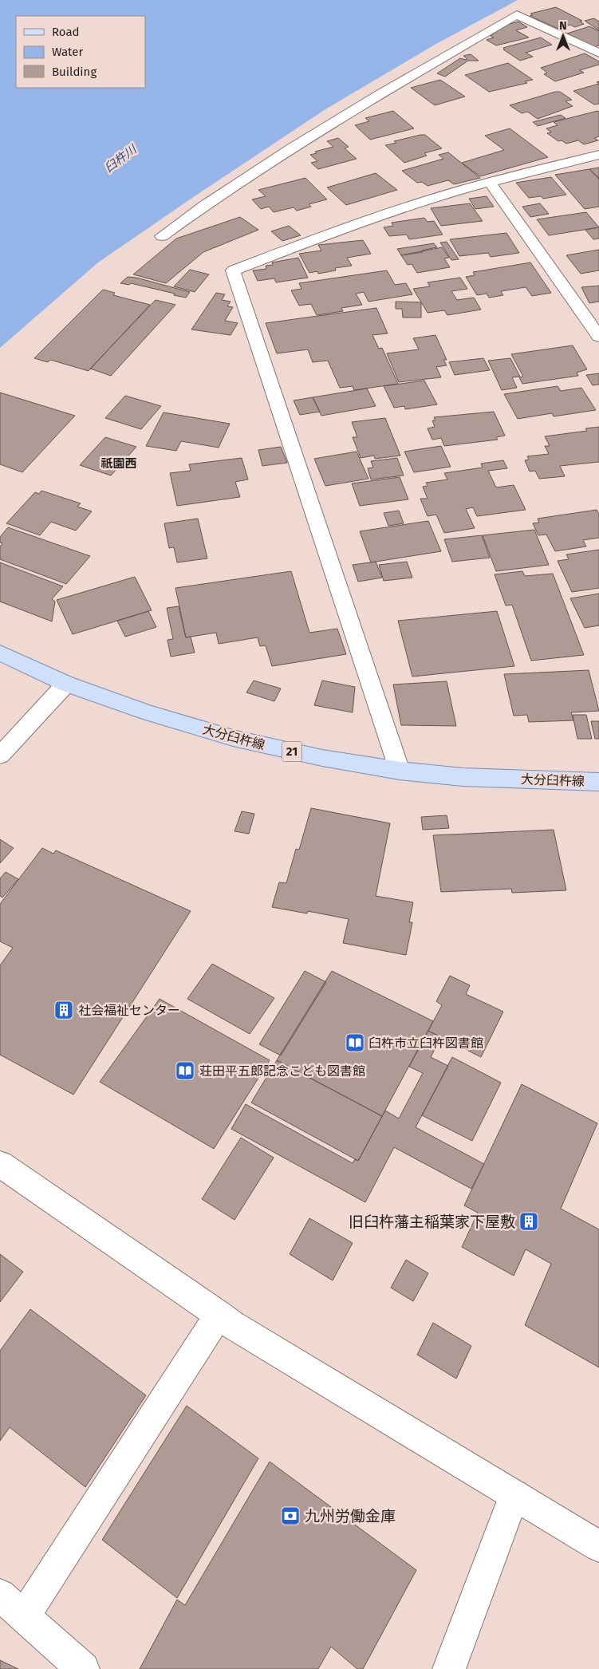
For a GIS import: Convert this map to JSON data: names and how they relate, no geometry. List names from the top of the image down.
{
  "streets": {
    "main road": ["大分臼杵線", "21"]
  },
  "districts": ["祇園西"],
  "water": ["臼杵川"],
  "places": {
    "building": ["社会福祉センター", "旧臼杵藩主稲葉家下屋敷"],
    "library": ["臼杵市立臼杵図書館", "荘田平五郎記念こども図書館"],
    "bank": ["九州労働金庫"]
  },
  "legend": ["Road", "Water", "Building"],
  "north": "top"
}
